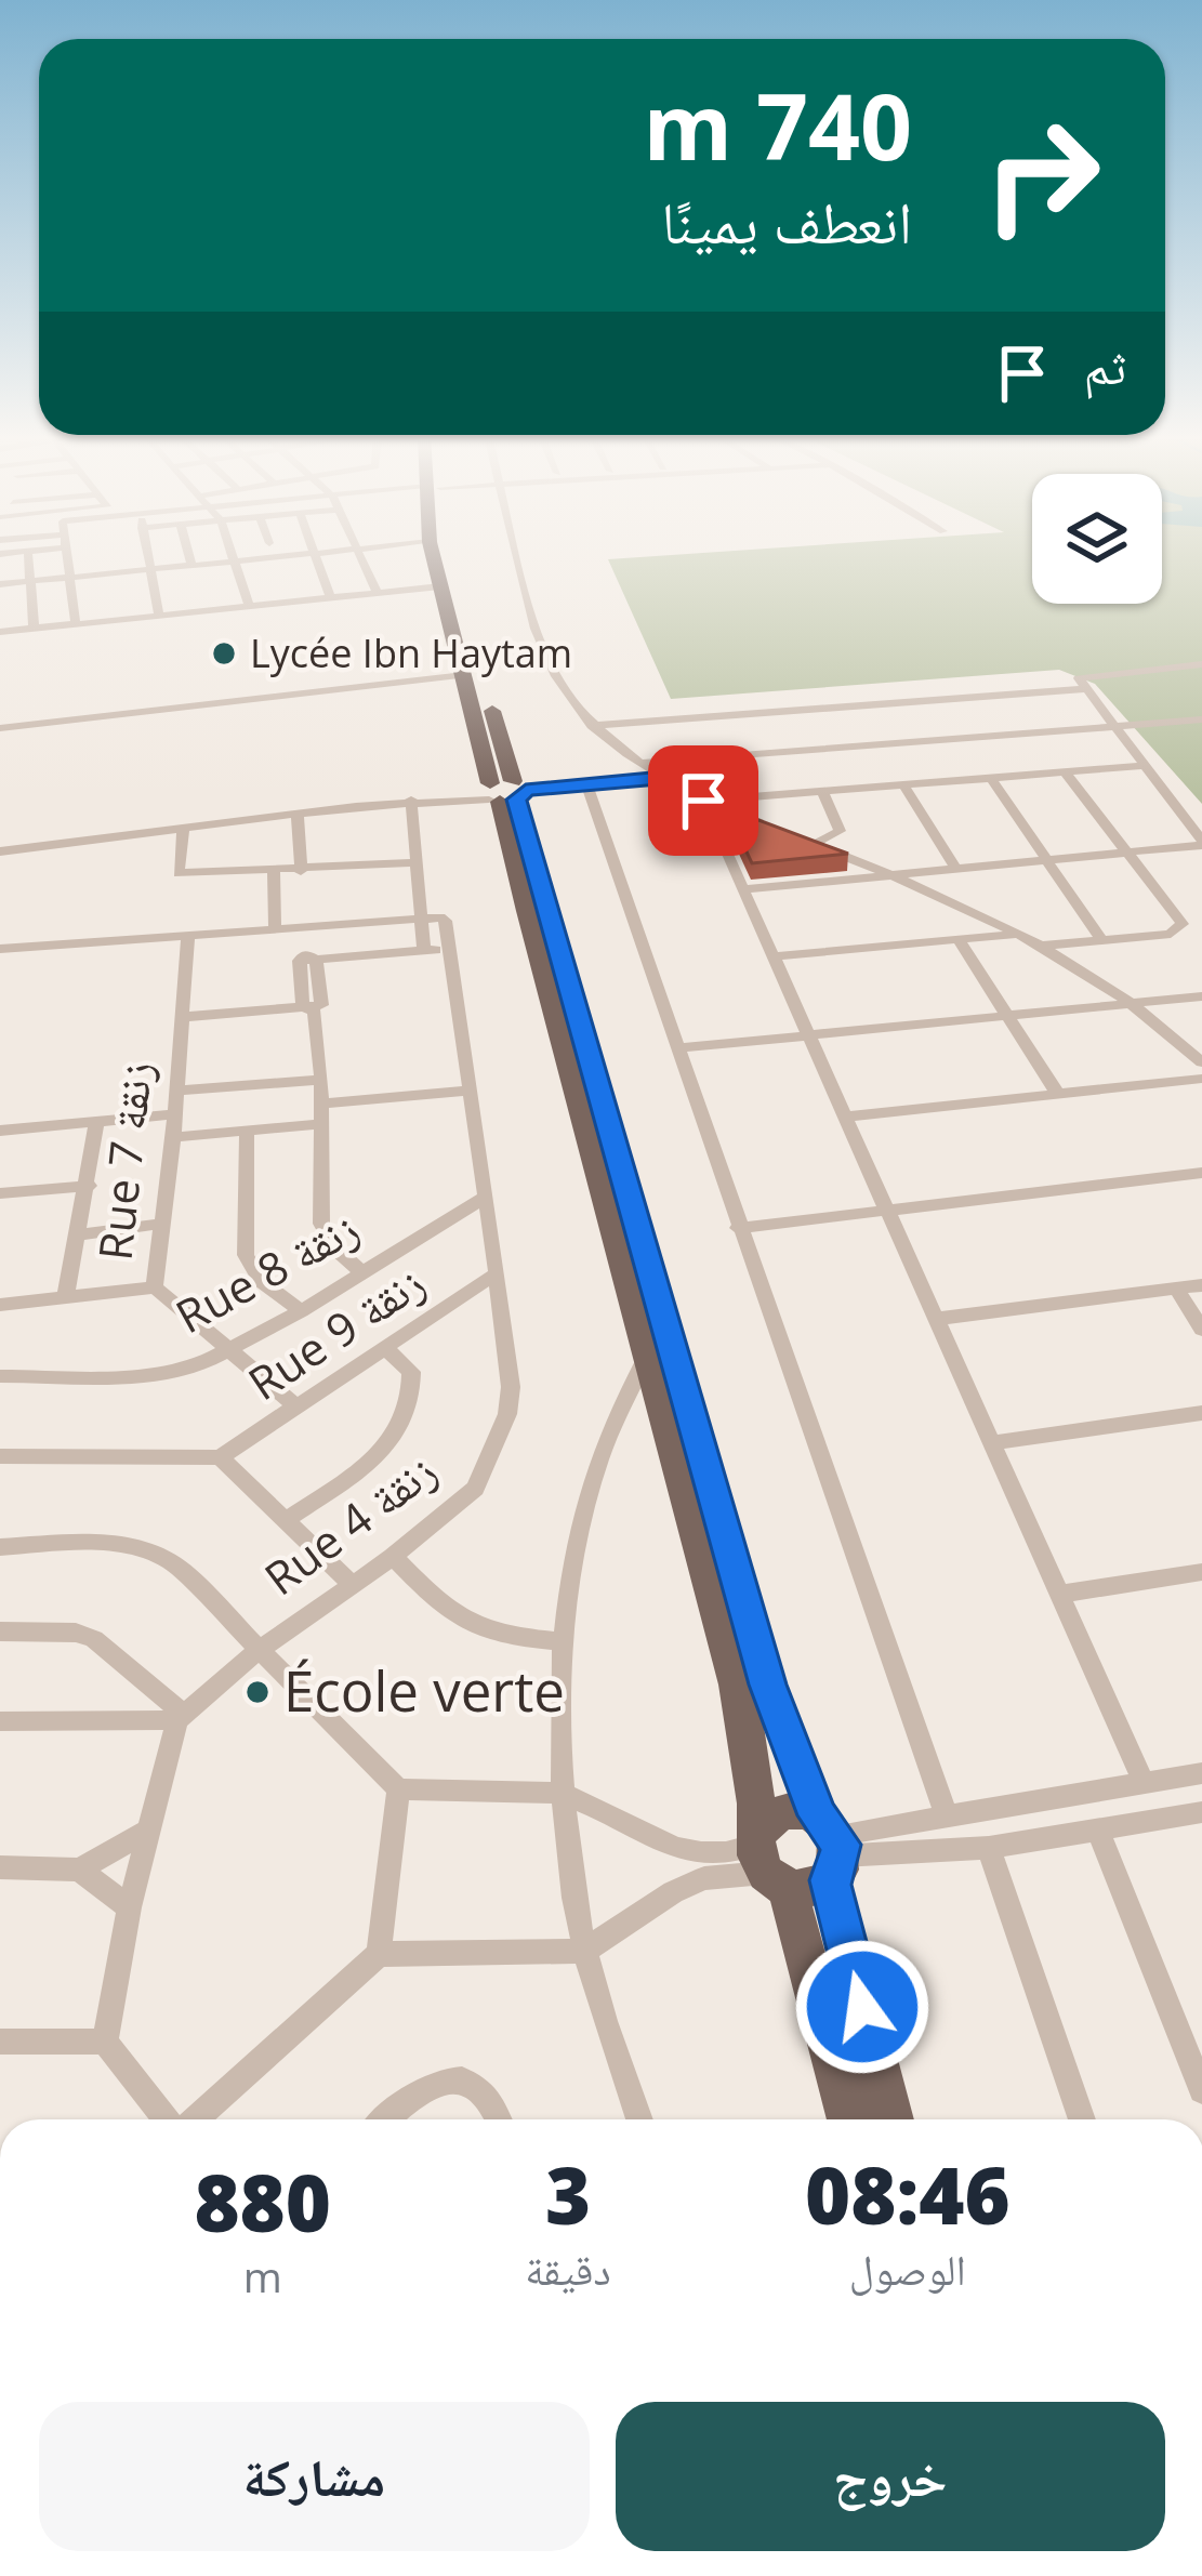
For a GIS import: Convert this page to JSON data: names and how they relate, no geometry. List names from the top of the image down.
{
  "streets": {
    "street": [
      "Rue 7 زنقة",
      "Rue 8 زنقة",
      "Rue 9 زنقة",
      "Rue 4 زنقة"
    ]
  },
  "crossings": [
    ["Rue 7 زنقة", "Rue 8 زنقة"],
    ["Rue 7 زنقة", "Rue 9 زنقة"],
    ["Rue 8 زنقة", "Rue 4 زنقة"],
    ["Rue 9 زنقة", "Rue 4 زنقة"]
  ],
  "places": ["Lycée Ibn Haytam", "École verte"],
  "page": {
    "turn": ["740 m", "انعطف يمينًا"],
    "then": "ثم",
    "eta": [
      "08:46",
      "الوصول",
      "3",
      "دقيقة",
      "880",
      "m"
    ],
    "buttons": ["خروج", "مشاركة"]
  }
}
